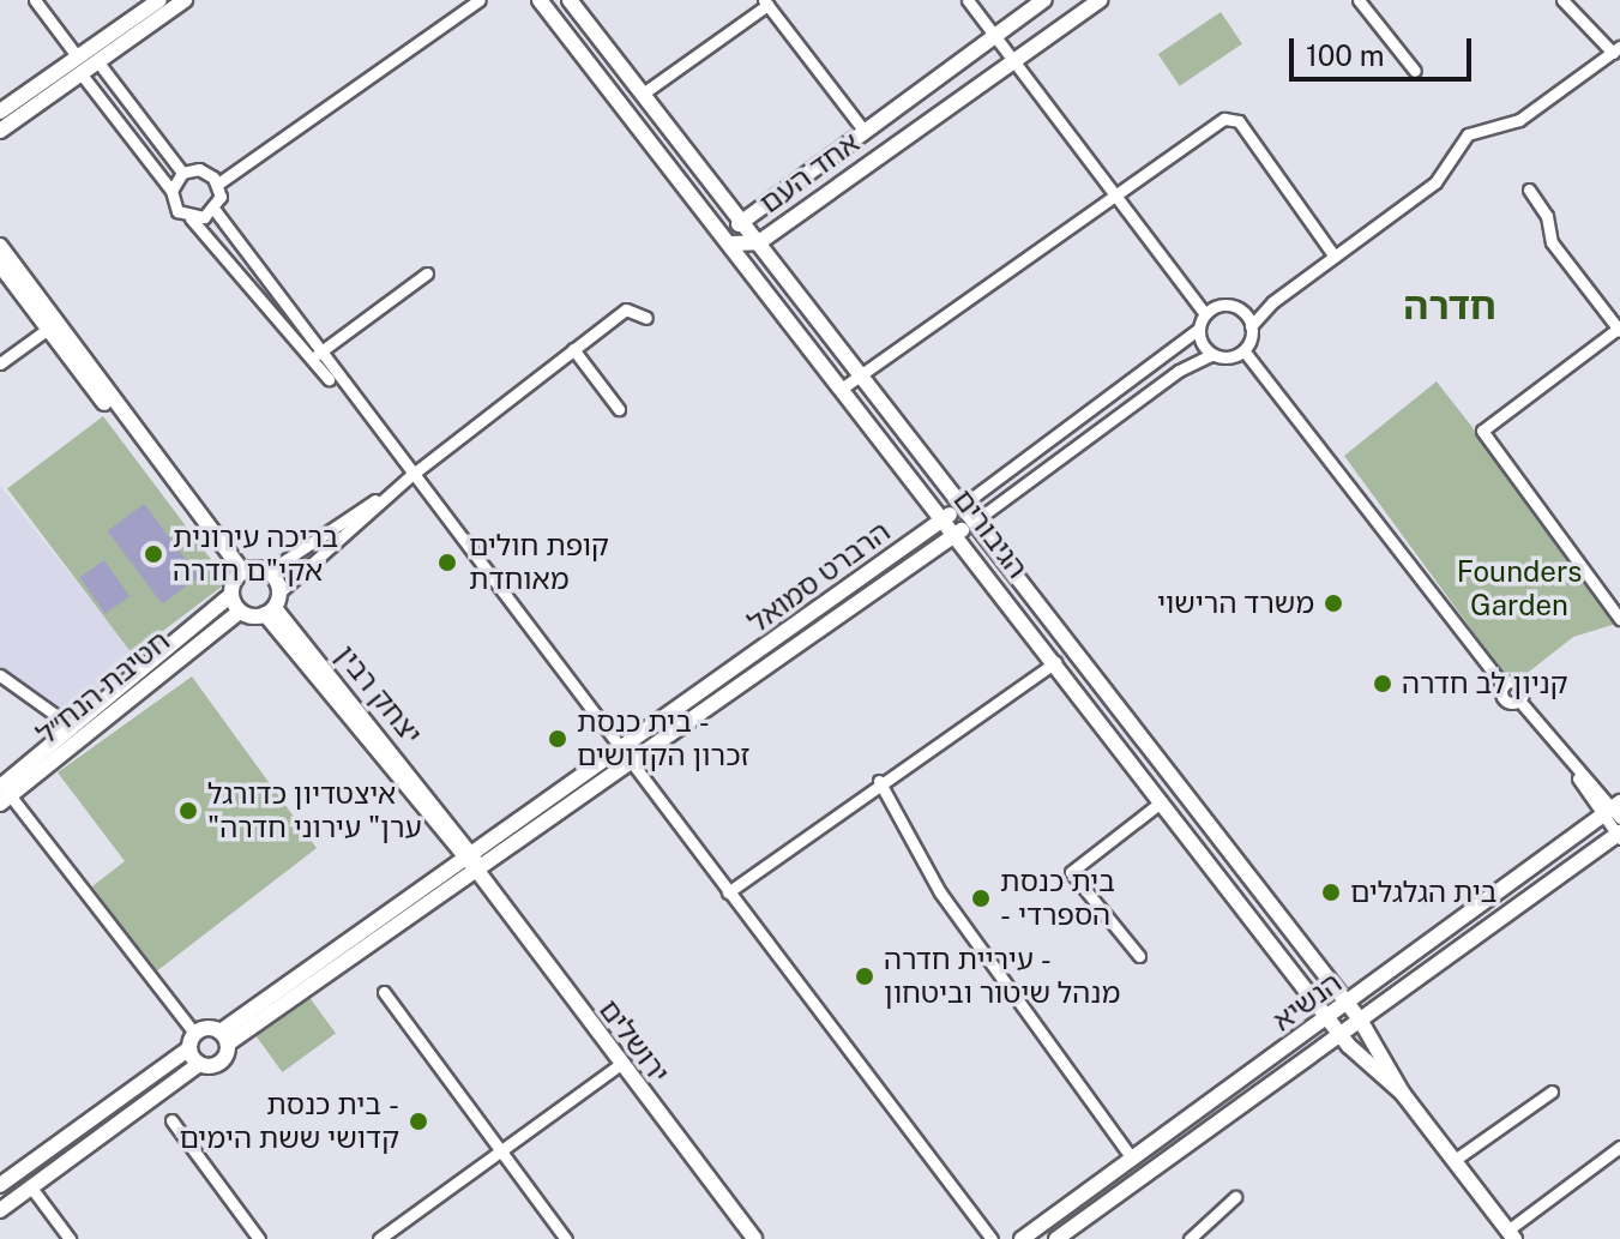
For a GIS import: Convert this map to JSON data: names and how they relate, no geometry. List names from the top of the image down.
{
  "streets": {
    "street": [
      "אחד העם",
      "הגיבורים",
      "הרברט סמואל",
      "חטיבת הנח״ל",
      "יצחק רבין",
      "הנשיא",
      "ירושלים"
    ]
  },
  "crossings": [
    ["אחד העם", "הגיבורים"],
    ["הגיבורים", "הרברט סמואל"],
    ["הגיבורים", "הנשיא"],
    ["הרברט סמואל", "יצחק רבין"],
    ["הרברט סמואל", "ירושלים"],
    ["יצחק רבין", "ירושלים"]
  ],
  "districts": ["חדרה"],
  "parks": ["Founders Garden"],
  "places": [
    "בריכה עירונית אקי\"ם חדרה",
    "קופת חולים מאוחדת",
    "משרד הרישוי",
    "קניון לב חדרה",
    "בית כנסת - זכרון הקדושים",
    "איצטדיון כדורגל \"ערן\" עירוני חדרה",
    "בית הגלגלים",
    "בית כנסת - הספרדי",
    "עיריית חדרה - מנהל שיטור וביטחון",
    "בית כנסת - קדושי ששת הימים"
  ],
  "scale_bar": "100 m"
}
